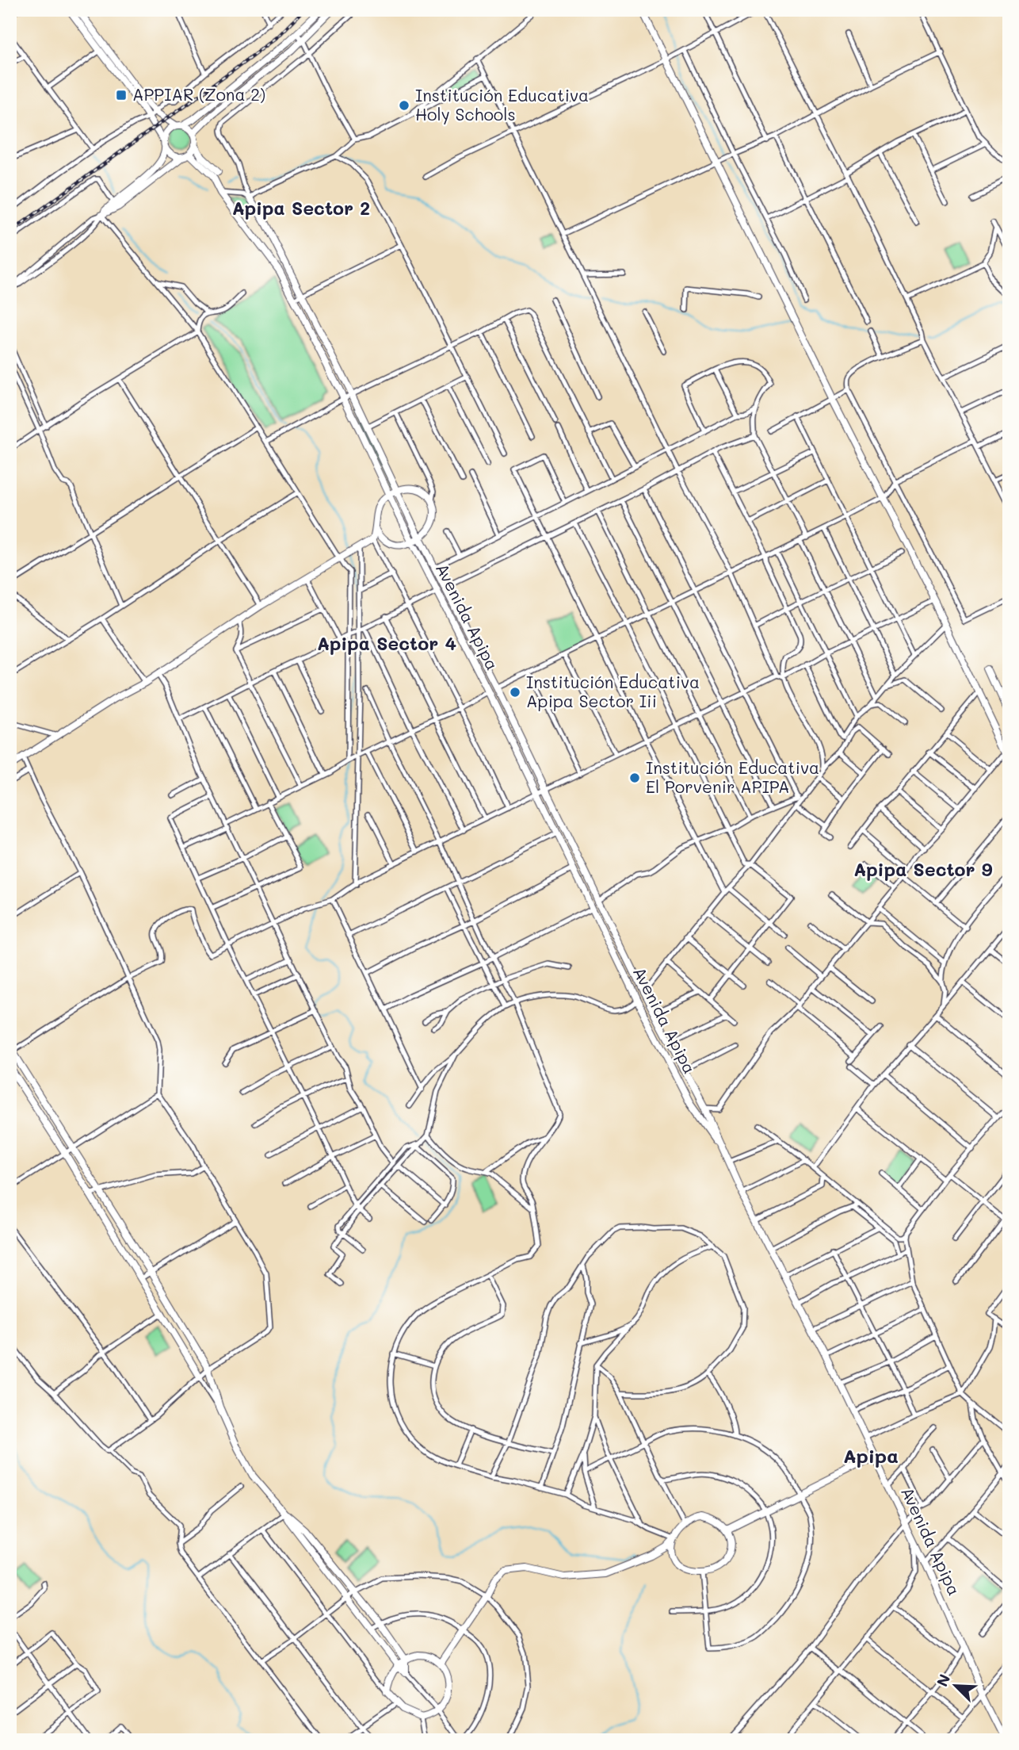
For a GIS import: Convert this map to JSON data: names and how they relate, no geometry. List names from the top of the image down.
{
  "streets": {
    "street": ["Avenida Apipa"]
  },
  "districts": [
    "Apipa Sector 2",
    "Apipa Sector 4",
    "Apipa Sector 9",
    "Apipa"
  ],
  "places": {
    "transit": ["APPIAR (Zona 2)"],
    "other": ["Institución Educativa Holy Schools", "Institución Educativa Apipa Sector Iii", "Institución Educativa El Porvenir APIPA"]
  },
  "north": "top left"
}
